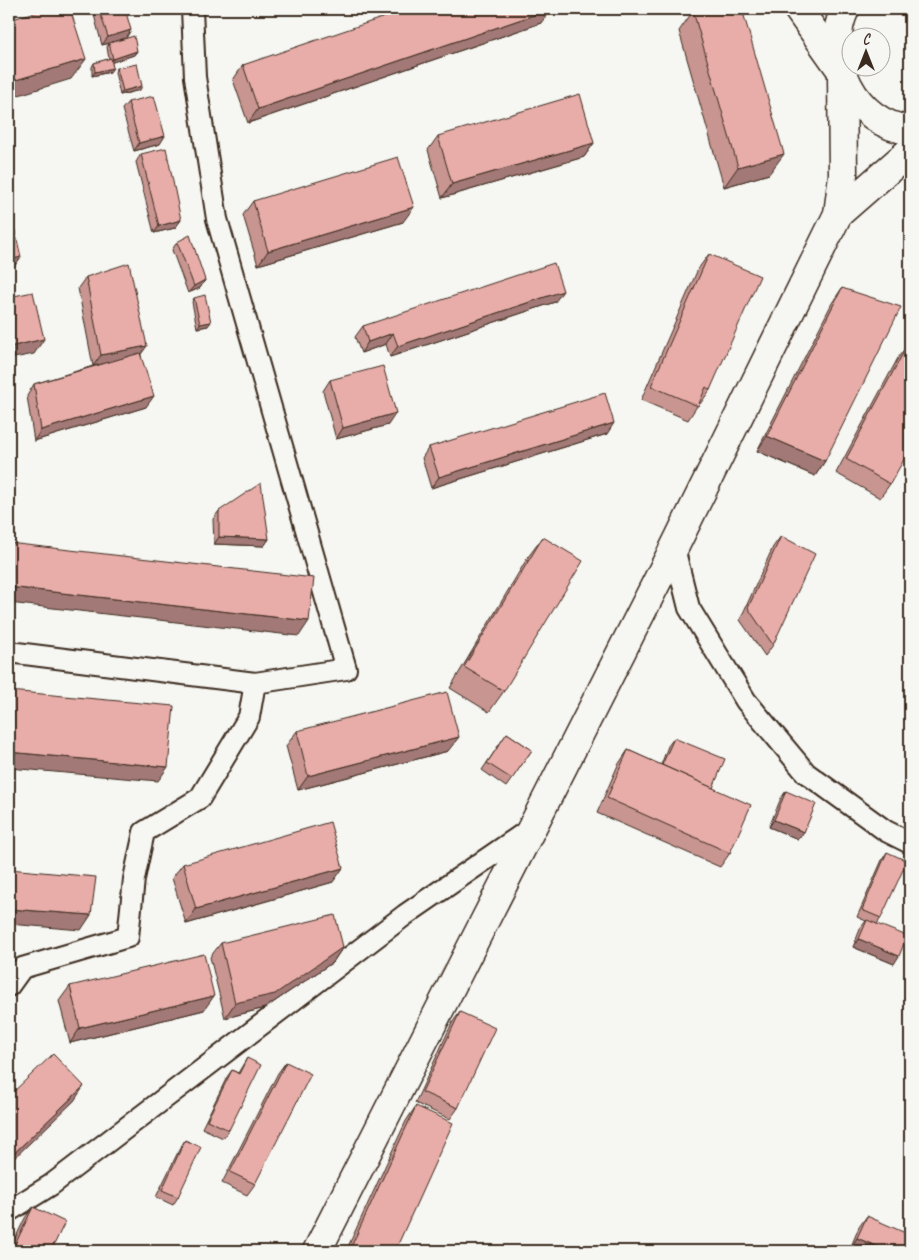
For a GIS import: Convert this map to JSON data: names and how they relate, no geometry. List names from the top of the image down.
{
  "north": "top"
}
